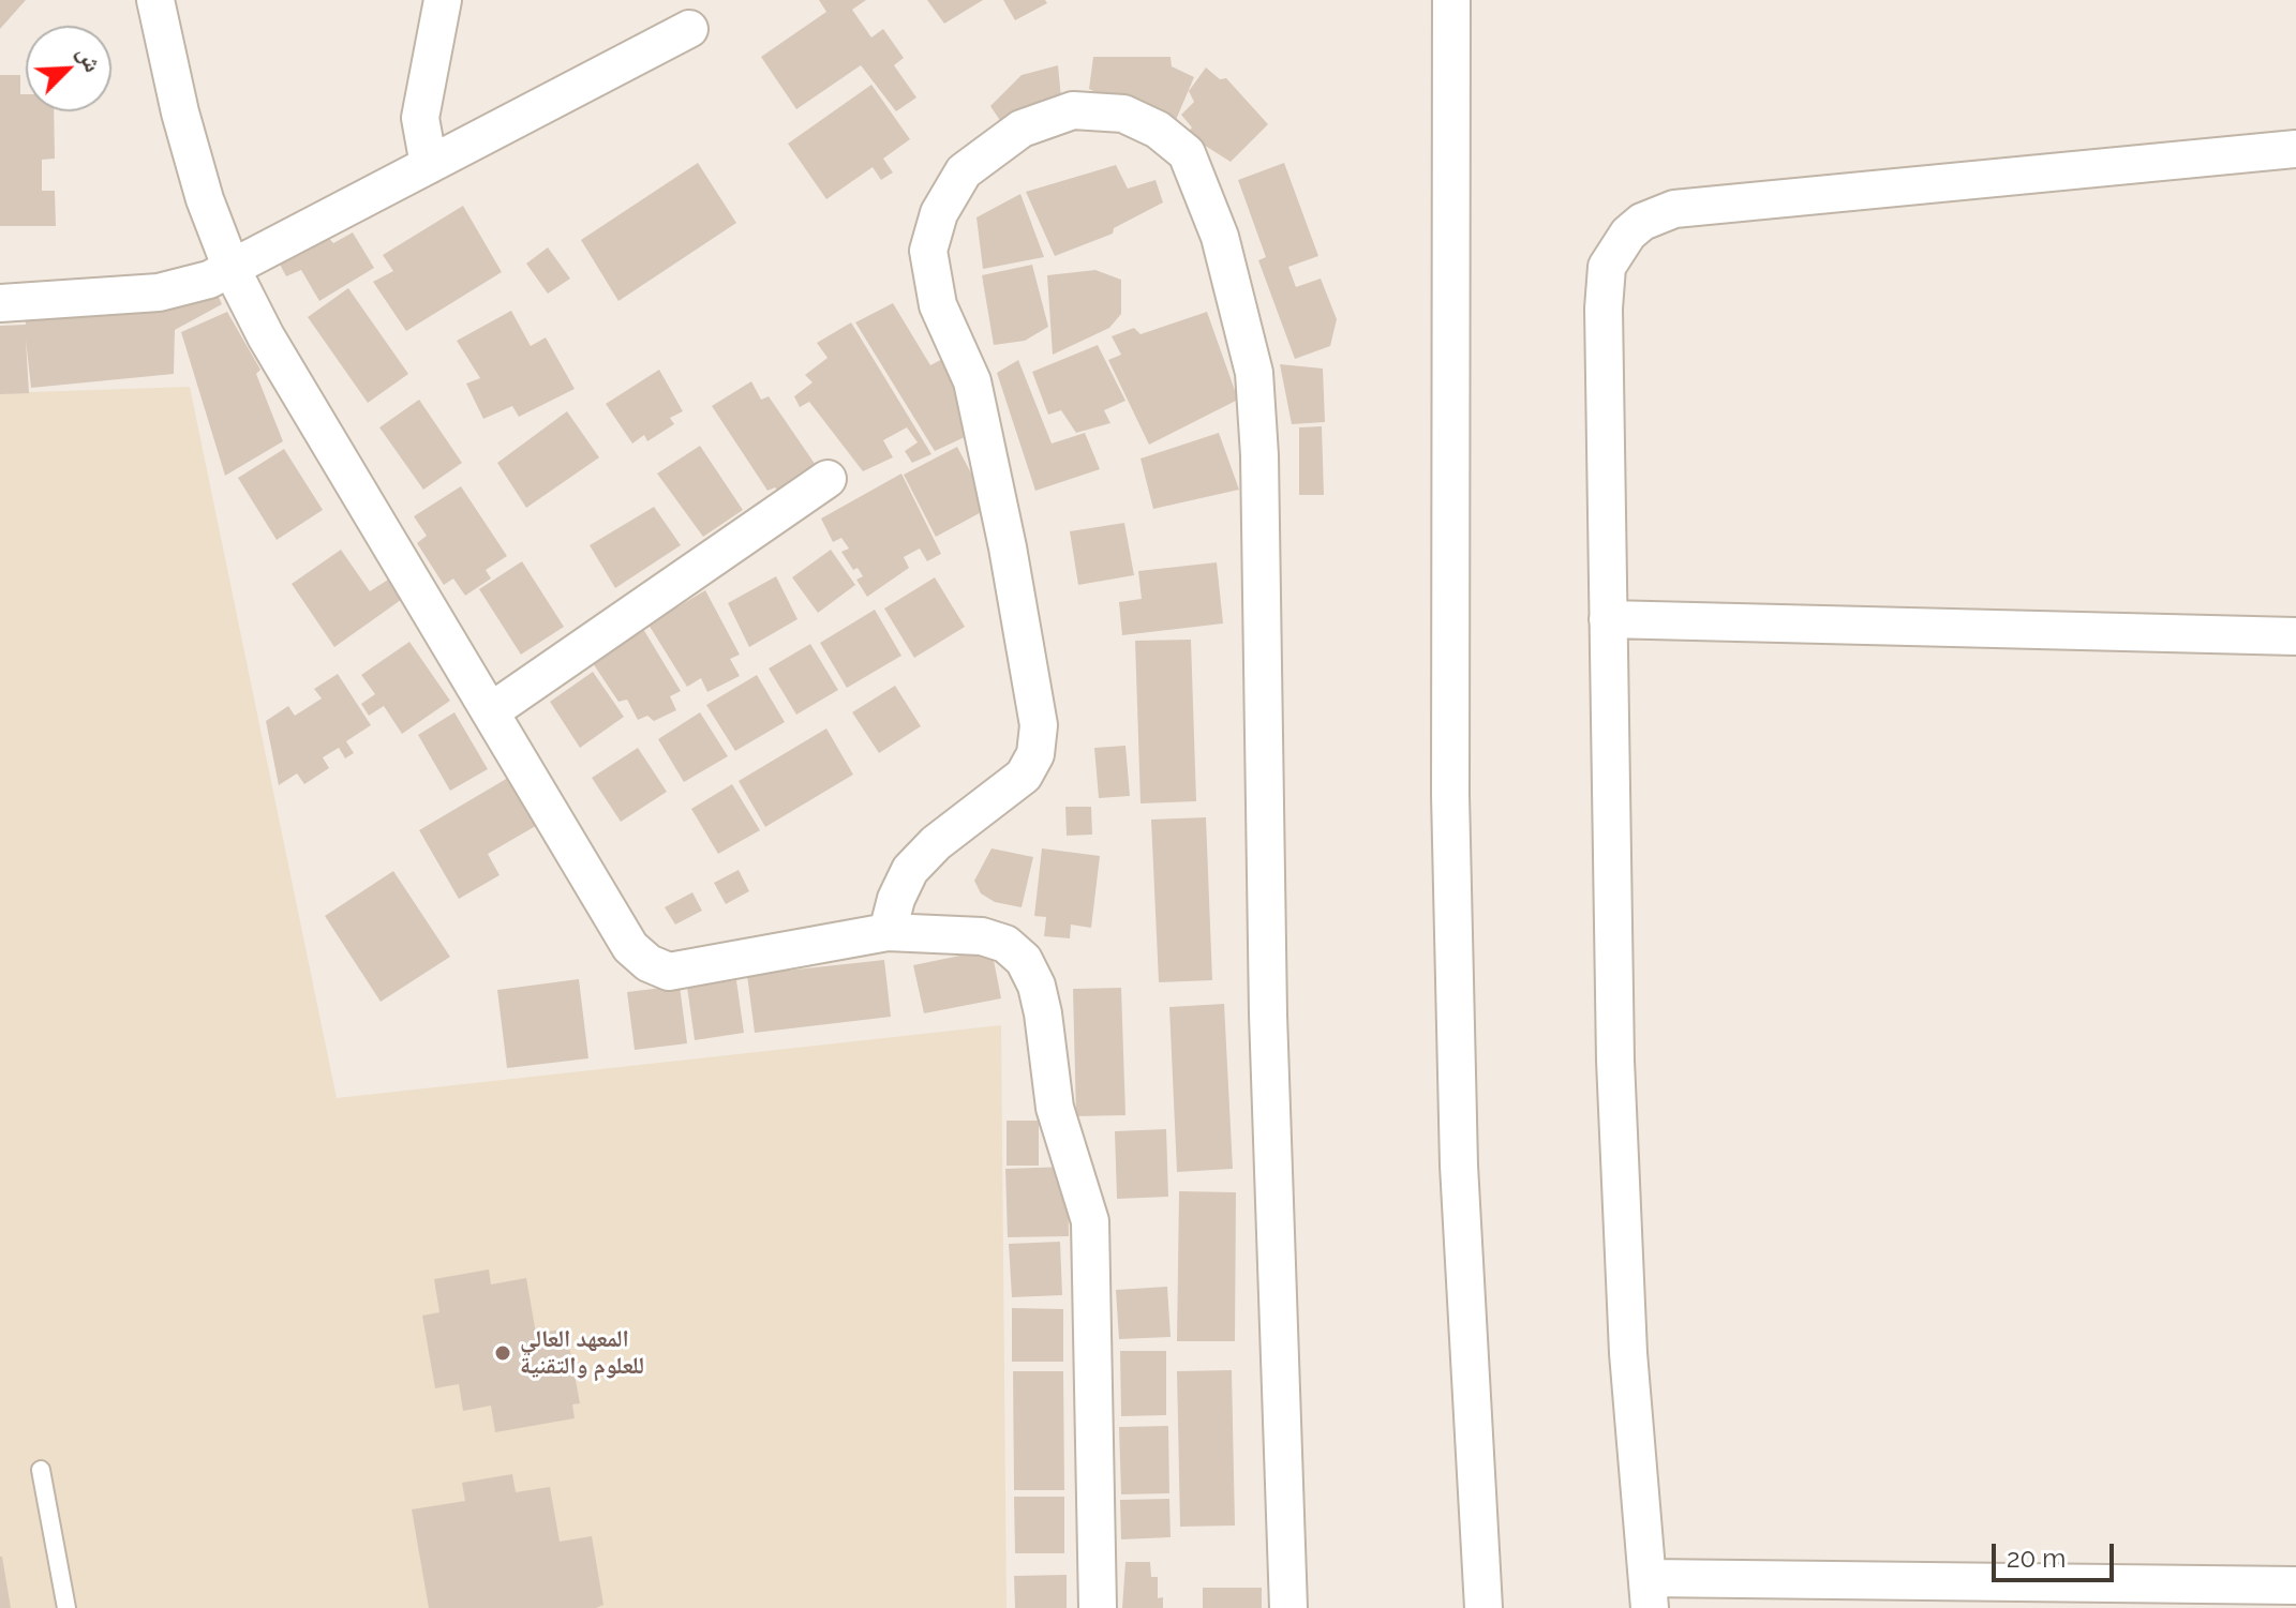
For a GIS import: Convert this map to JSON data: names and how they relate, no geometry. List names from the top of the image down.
{
  "places": ["المعهد العالي للعلوم والتقنية"],
  "scale_bar": "20 m",
  "north": "top right"
}
